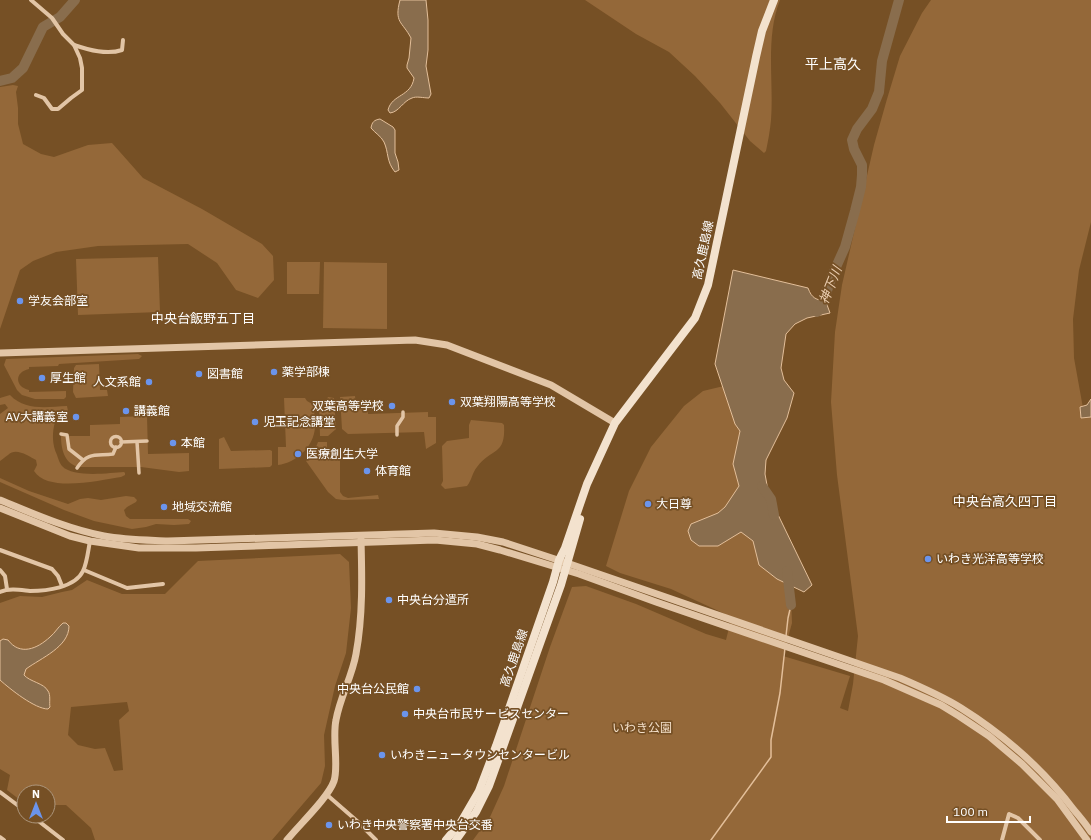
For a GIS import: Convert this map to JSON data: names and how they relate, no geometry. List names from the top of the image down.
{
  "streets": {
    "main road": ["高久鹿島線"]
  },
  "districts": ["平上高久", "中央台飯野五丁目", "中央台高久四丁目"],
  "water": ["神下川"],
  "parks": ["いわき公園"],
  "places": [
    "学友会部室",
    "薬学部棟",
    "図書館",
    "厚生館",
    "人文系館",
    "双葉翔陽高等学校",
    "双葉高等学校",
    "講義館",
    "AV大講義室",
    "児玉記念講堂",
    "本館",
    "医療創生大学",
    "体育館",
    "大日尊",
    "地域交流館",
    "いわき光洋高等学校",
    "中央台分遣所",
    "中央台公民館",
    "中央台市民サービスセンター",
    "いわきニュータウンセンタービル",
    "いわき中央警察署中央台交番"
  ],
  "scale_bar": "100 m",
  "north": "top"
}
